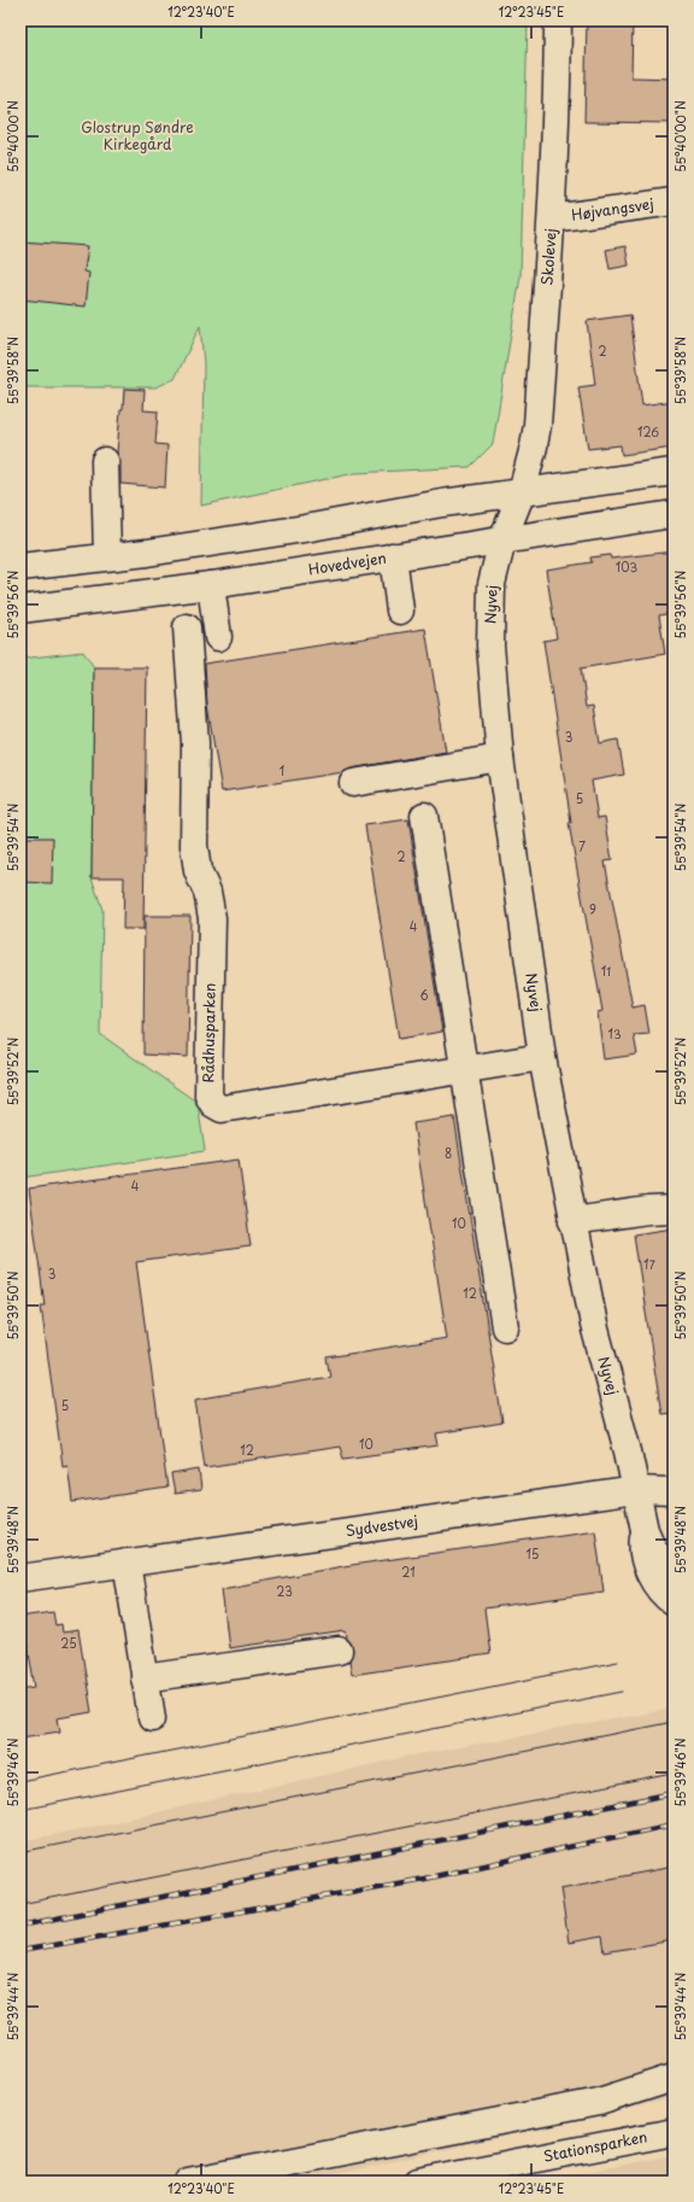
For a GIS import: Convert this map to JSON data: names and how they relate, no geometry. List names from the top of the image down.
{
  "streets": {
    "street": [
      "Højvangsvej",
      "Skolevej",
      "Hovedvejen",
      "Nyvej",
      "Rådhusparken",
      "Sydvestvej",
      "Stationsparken"
    ]
  },
  "crossings": [
    ["Højvangsvej", "Skolevej"],
    ["Skolevej", "Nyvej"],
    ["Hovedvejen", "Nyvej"],
    ["Nyvej", "Rådhusparken"],
    ["Nyvej", "Sydvestvej"]
  ],
  "parks": ["Glostrup Søndre Kirkegård"],
  "house_numbers": [
    "2",
    "126",
    "103",
    "3",
    "1",
    "5",
    "7",
    "2",
    "9",
    "4",
    "11",
    "6",
    "13",
    "8",
    "4",
    "10",
    "17",
    "3",
    "12",
    "5",
    "10",
    "12",
    "15",
    "21",
    "23",
    "25"
  ],
  "coordinates": [
    "12°23'40\"E",
    "12°23'45\"E",
    "55°40'00\"N",
    "55°39'58\"N",
    "55°39'56\"N",
    "55°39'54\"N",
    "55°39'52\"N",
    "55°39'50\"N",
    "55°39'48\"N",
    "55°39'46\"N",
    "55°39'44\"N"
  ]
}
